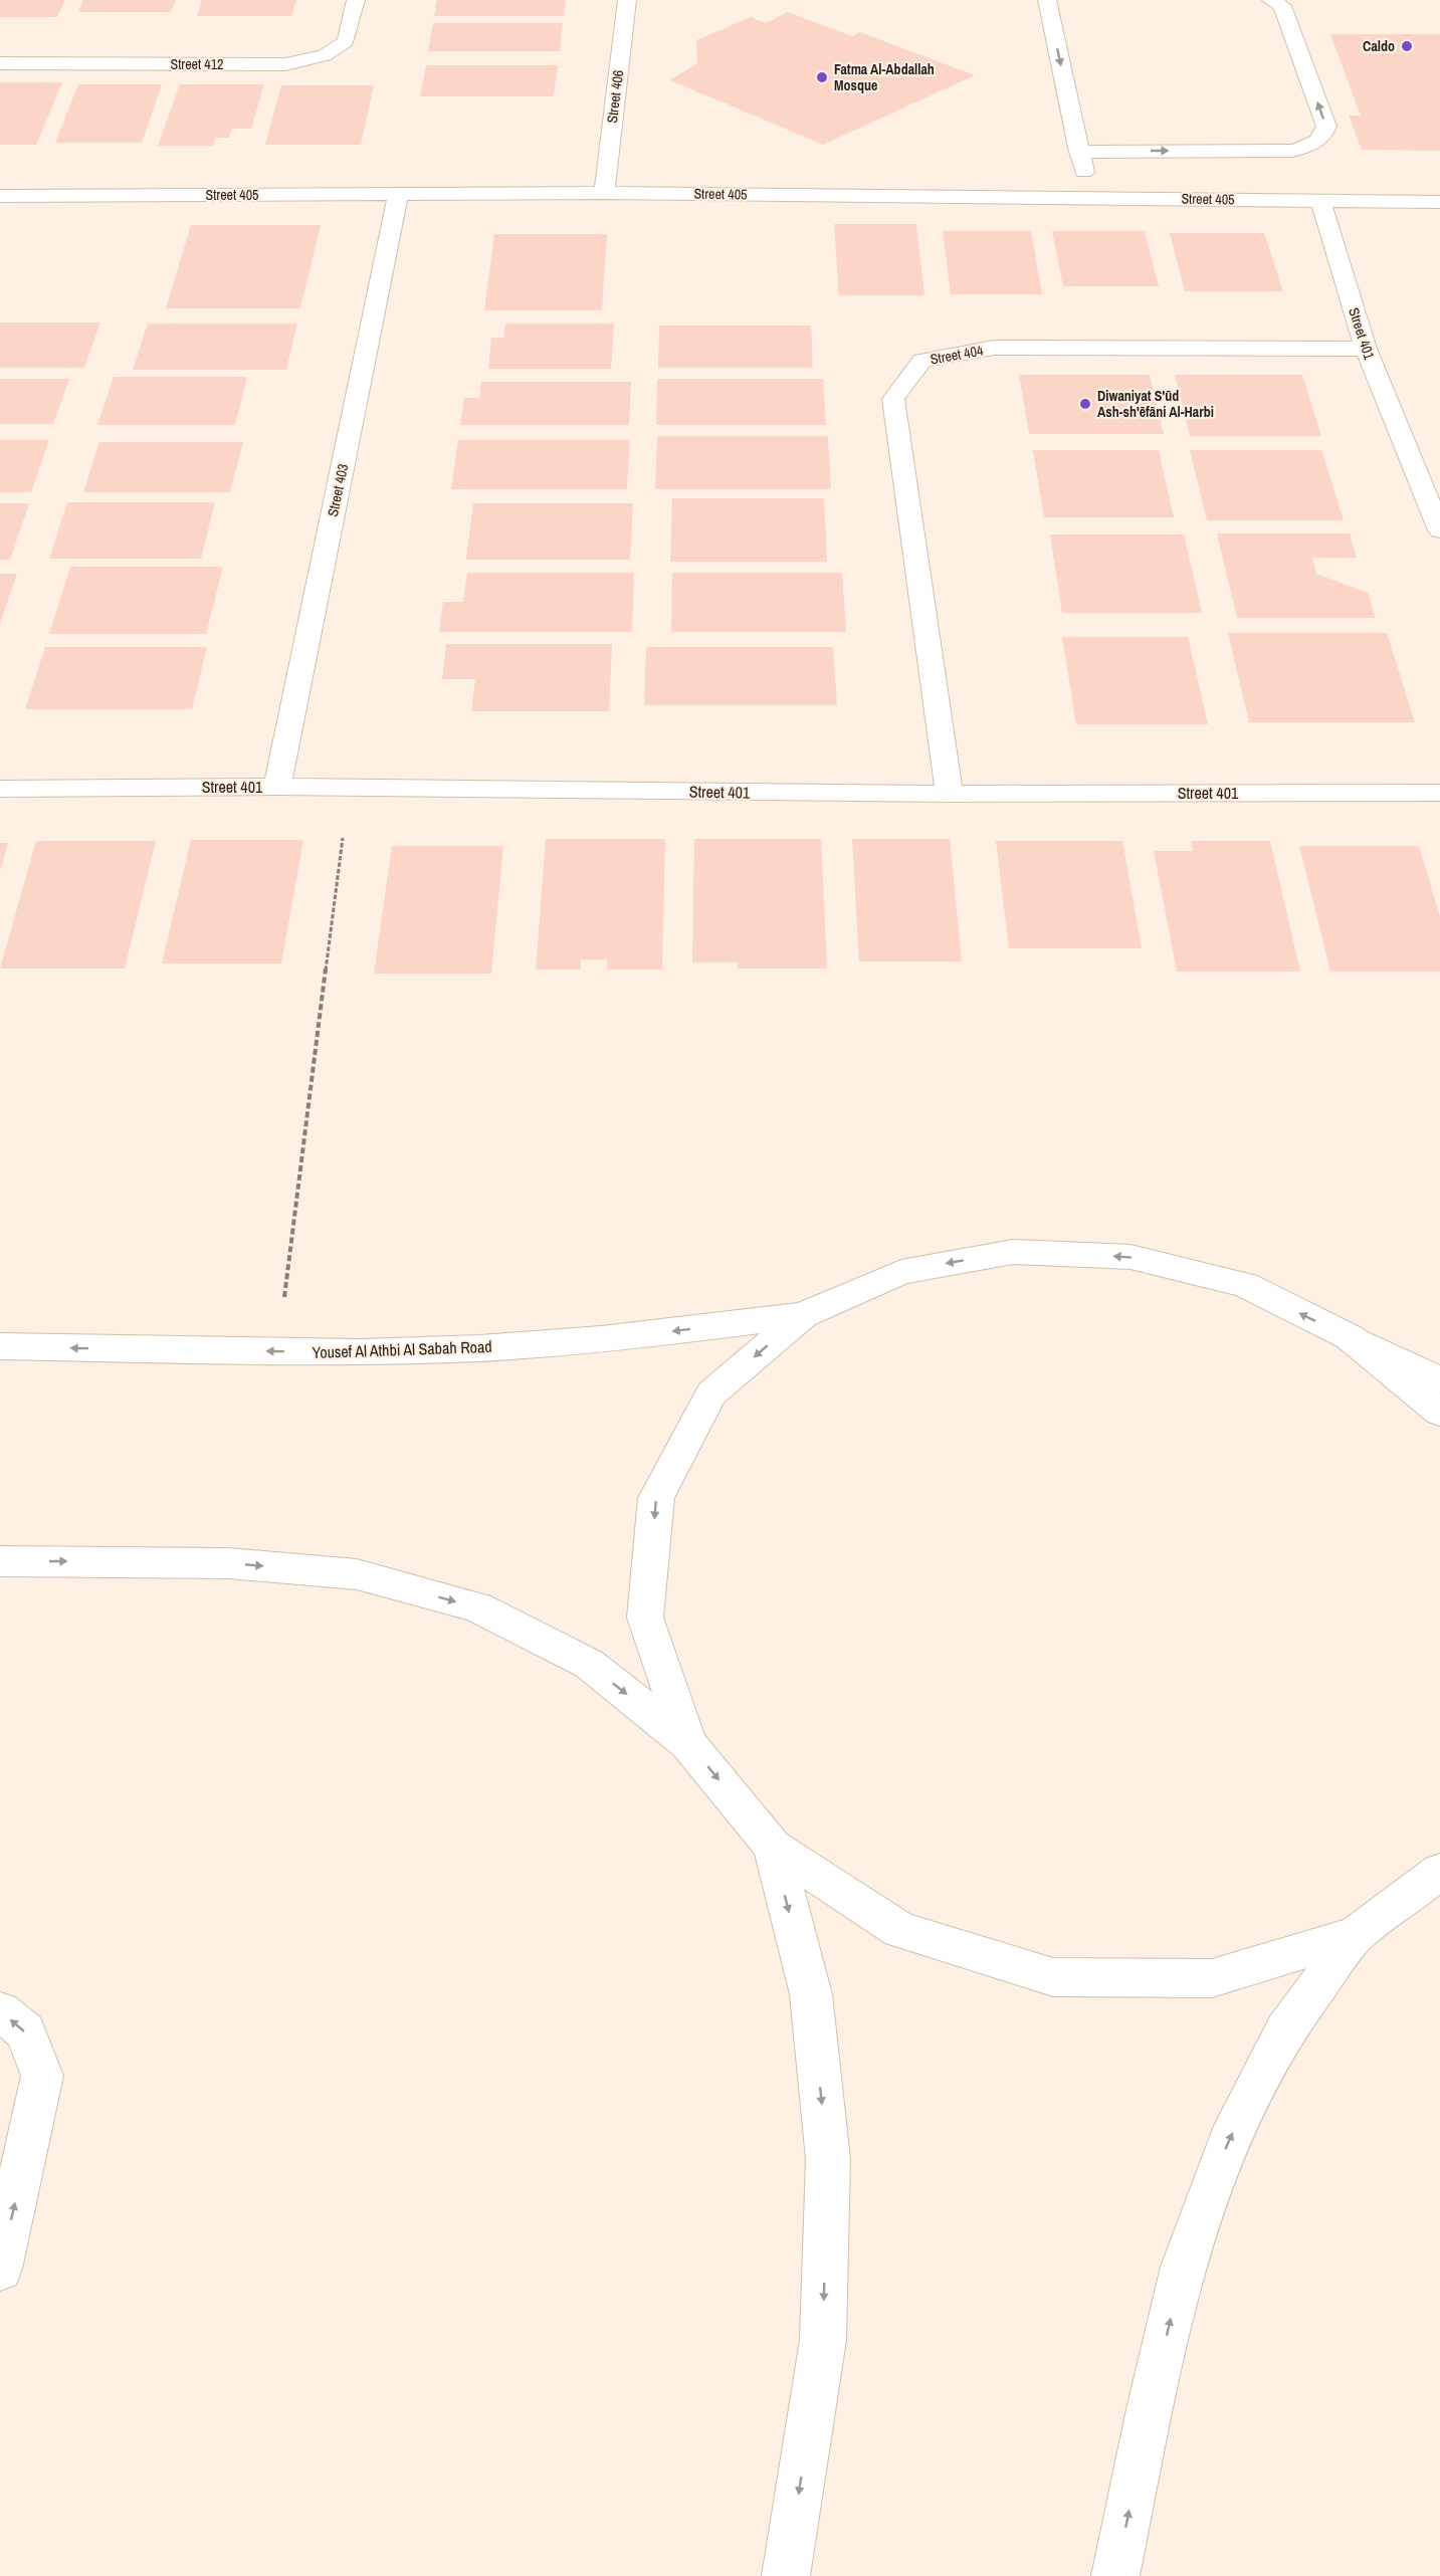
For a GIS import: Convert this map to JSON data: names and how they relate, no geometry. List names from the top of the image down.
{
  "streets": {
    "main road": [
      "Street 412",
      "Street 406",
      "Street 405",
      "Street 401",
      "Street 404",
      "Street 403",
      "Yousef Al Athbi Al Sabah Road"
    ]
  },
  "crossings": [
    ["Street 406", "Street 405"],
    ["Street 405", "Street 401"],
    ["Street 405", "Street 403"],
    ["Street 401", "Street 404"],
    ["Street 401", "Street 403"]
  ],
  "places": ["Caldo", "Fatma Al-Abdallah Mosque", "Diwaniyat S'ūd Ash-sh'ēfāni Al-Harbi"]
}
